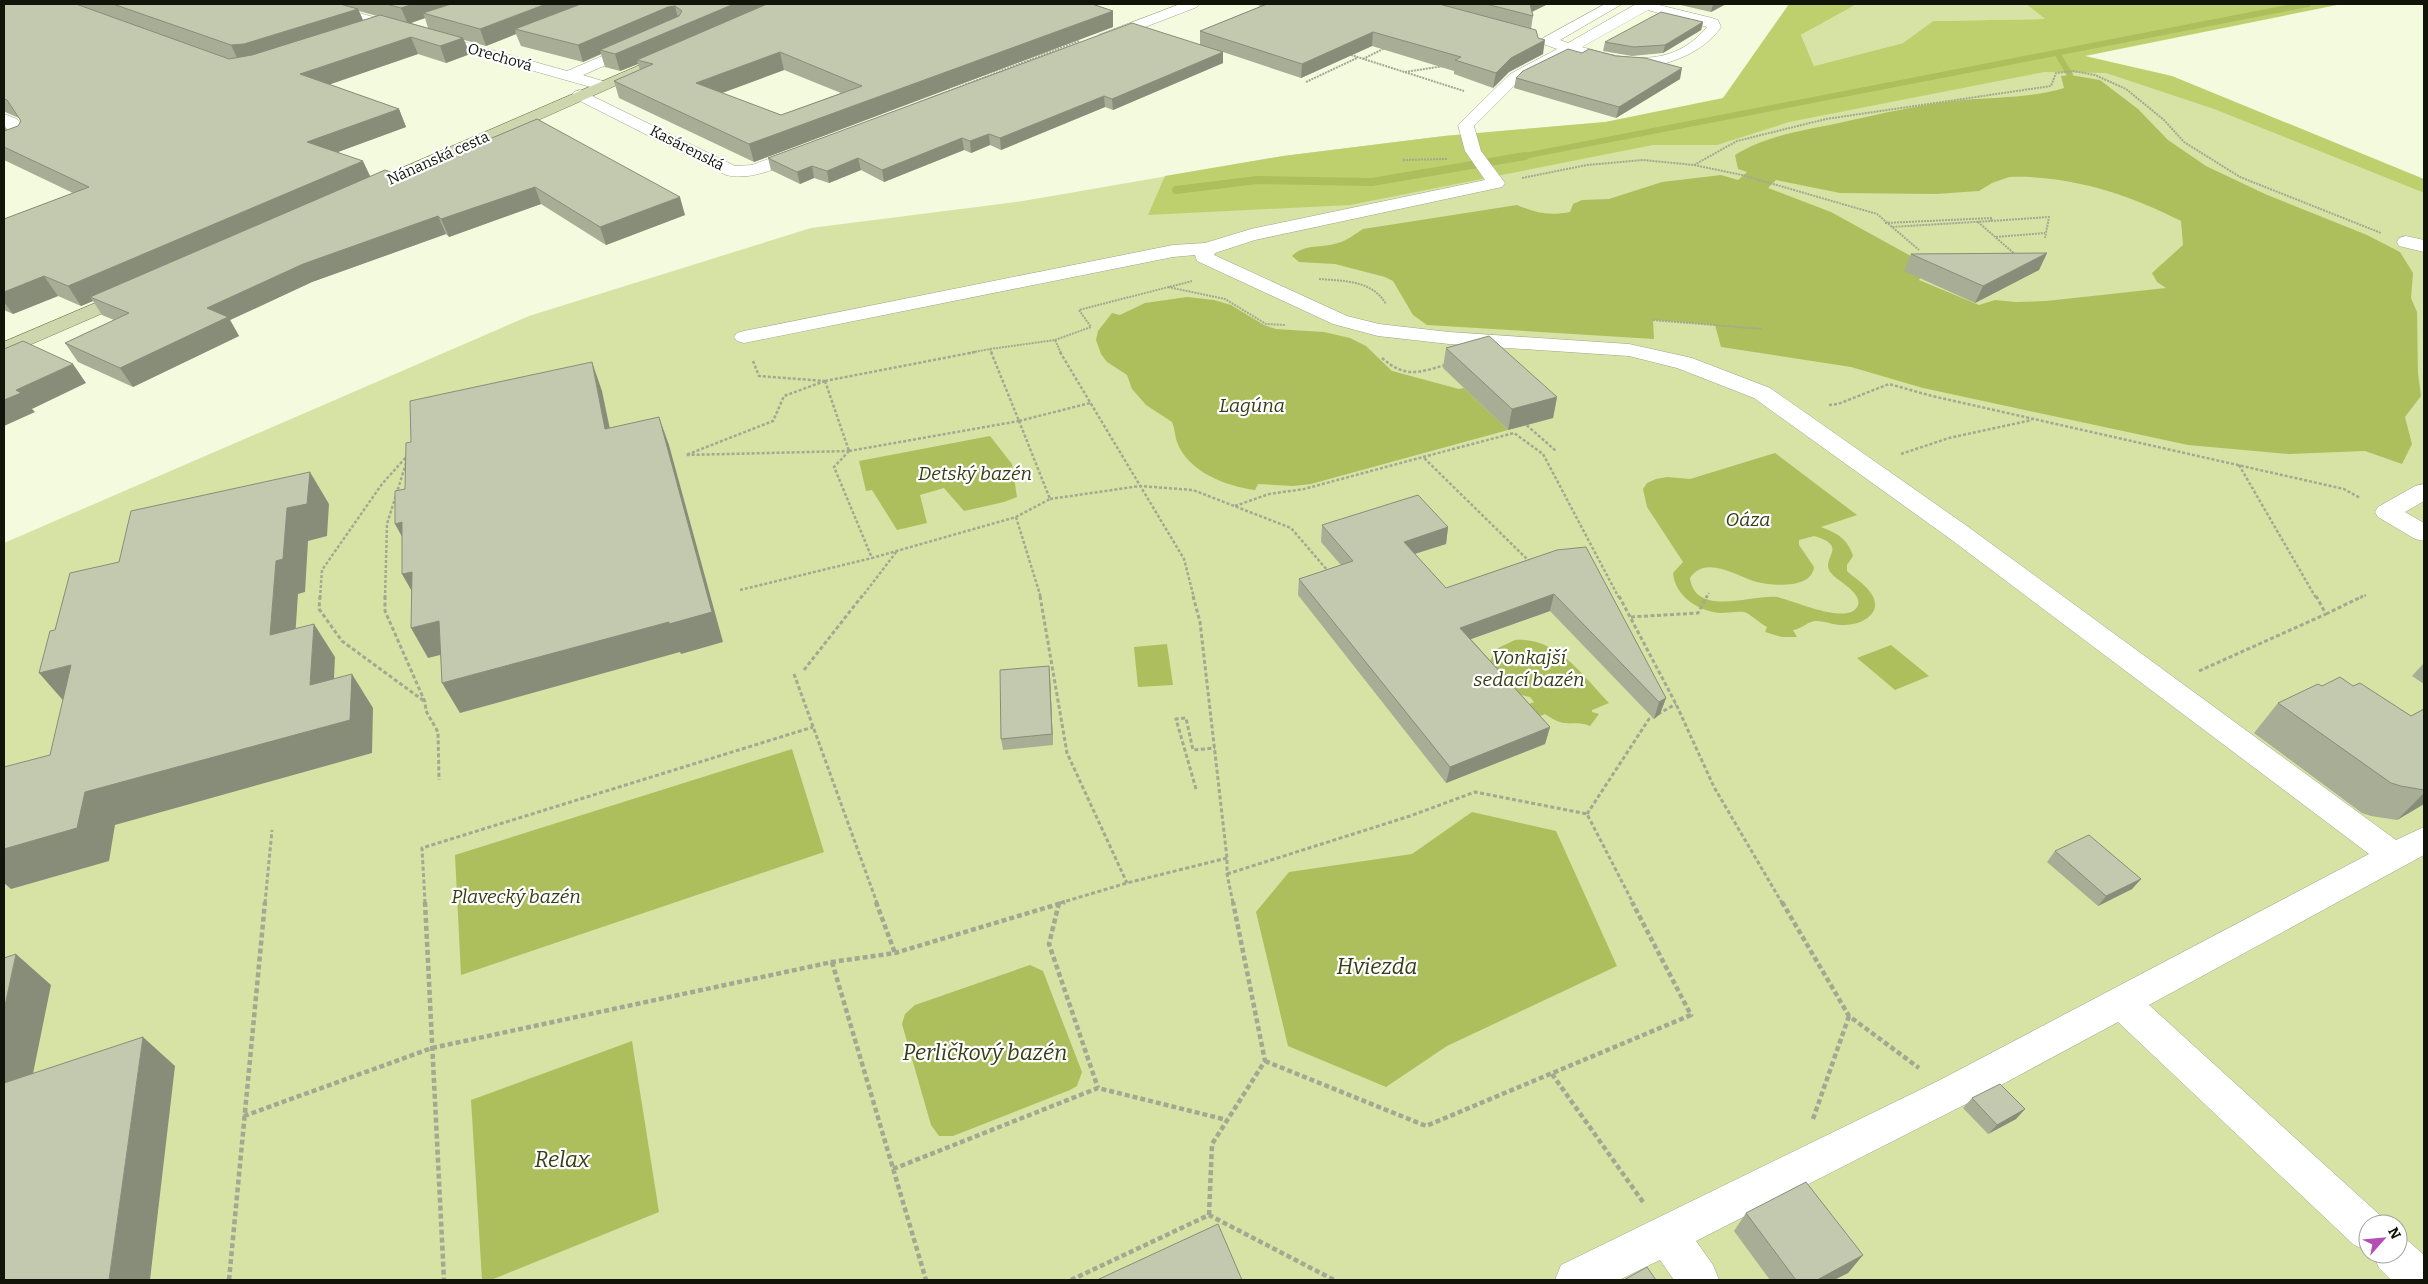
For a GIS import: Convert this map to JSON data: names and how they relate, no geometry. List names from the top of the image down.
{
  "streets": {
    "main road": ["Nánanská cesta"],
    "street": ["Orechová", "Kasárenská"]
  },
  "crossings": [
    ["Orechová", "Nánanská cesta"],
    ["Kasárenská", "Nánanská cesta"]
  ],
  "water": [
    "Lagúna",
    "Detský bazén",
    "Oáza",
    "Vonkajší sedací bazén",
    "Plavecký bazén",
    "Hviezda",
    "Perličkový bazén",
    "Relax"
  ],
  "north": "top right"
}
